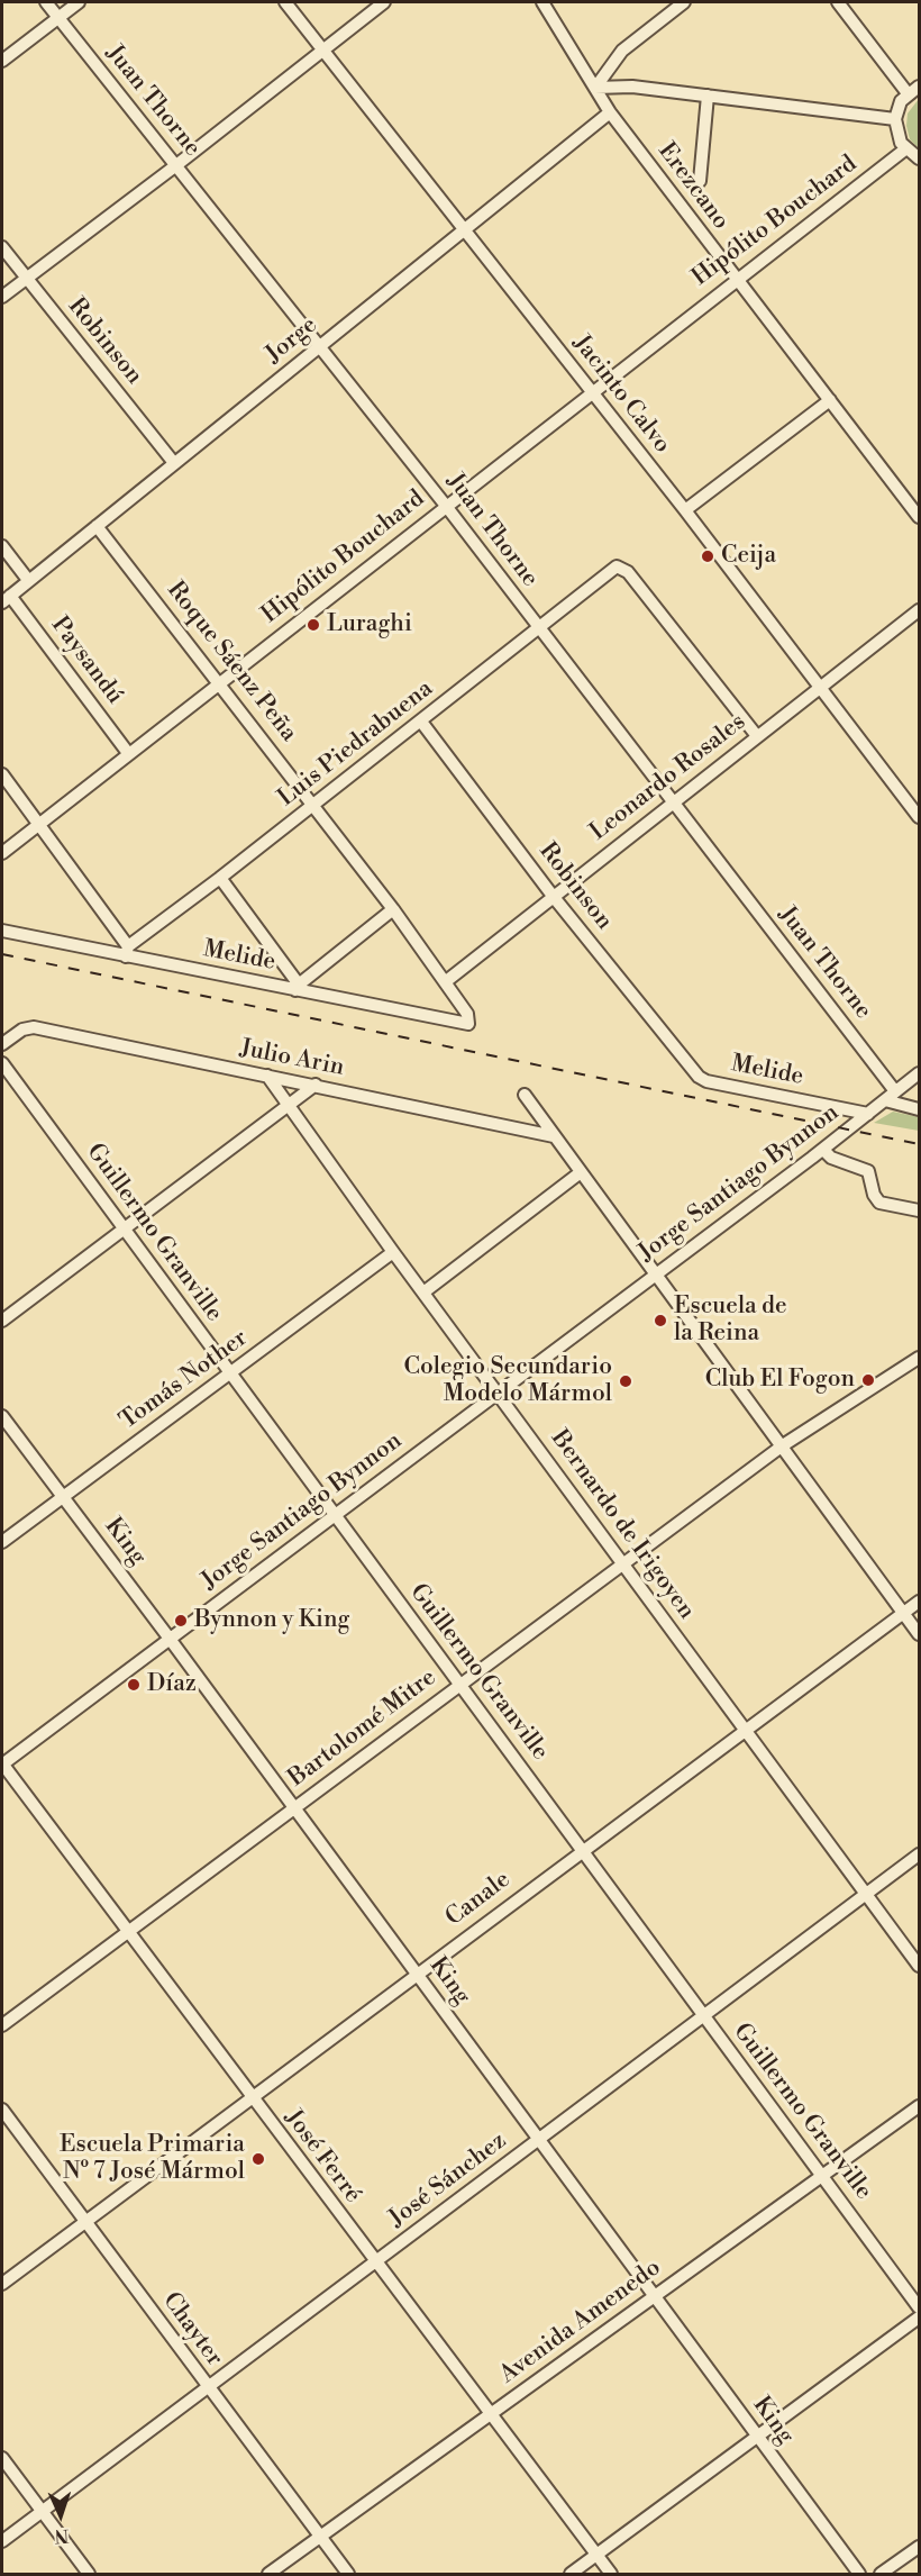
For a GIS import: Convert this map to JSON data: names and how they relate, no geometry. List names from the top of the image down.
{
  "streets": {
    "street": [
      "Juan Thorne",
      "Erezcano",
      "Hipólito Bouchard",
      "Jorge",
      "Robinson",
      "Jacinto Calvo",
      "Paysandú",
      "Roque Sáenz Peña",
      "Luis Piedrabuena",
      "Leonardo Rosales",
      "Melide",
      "Julio Arin",
      "Jorge Santiago Bynnon",
      "Guillermo Granville",
      "Tomás Nother",
      "Bernardo de Irigoyen",
      "King",
      "Bartolomé Mitre",
      "Canale",
      "José Ferré",
      "José Sánchez",
      "Avenida Amenedo",
      "Chayter"
    ]
  },
  "crossings": [
    ["Juan Thorne", "Hipólito Bouchard"],
    ["Juan Thorne", "Jorge"],
    ["Juan Thorne", "Luis Piedrabuena"],
    ["Juan Thorne", "Leonardo Rosales"],
    ["Juan Thorne", "Jorge Santiago Bynnon"],
    ["Erezcano", "Hipólito Bouchard"],
    ["Erezcano", "Jorge"],
    ["Hipólito Bouchard", "Jacinto Calvo"],
    ["Hipólito Bouchard", "Paysandú"],
    ["Hipólito Bouchard", "Roque Sáenz Peña"],
    ["Jorge", "Robinson"],
    ["Jorge", "Jacinto Calvo"],
    ["Jorge", "Paysandú"],
    ["Jorge", "Roque Sáenz Peña"],
    ["Robinson", "Luis Piedrabuena"],
    ["Robinson", "Leonardo Rosales"],
    ["Robinson", "Melide"],
    ["Jacinto Calvo", "Leonardo Rosales"],
    ["Roque Sáenz Peña", "Luis Piedrabuena"],
    ["Roque Sáenz Peña", "Leonardo Rosales"],
    ["Roque Sáenz Peña", "Melide"],
    ["Luis Piedrabuena", "Leonardo Rosales"],
    ["Luis Piedrabuena", "Melide"],
    ["Melide", "Jorge Santiago Bynnon"],
    ["Julio Arin", "Bernardo de Irigoyen"],
    ["Jorge Santiago Bynnon", "Guillermo Granville"],
    ["Jorge Santiago Bynnon", "Bernardo de Irigoyen"],
    ["Jorge Santiago Bynnon", "King"],
    ["Jorge Santiago Bynnon", "José Ferré"],
    ["Guillermo Granville", "Tomás Nother"],
    ["Guillermo Granville", "Bartolomé Mitre"],
    ["Guillermo Granville", "Canale"],
    ["Guillermo Granville", "José Sánchez"],
    ["Guillermo Granville", "Avenida Amenedo"],
    ["Tomás Nother", "Bernardo de Irigoyen"],
    ["Tomás Nother", "King"],
    ["Bernardo de Irigoyen", "Bartolomé Mitre"],
    ["Bernardo de Irigoyen", "Canale"],
    ["Bernardo de Irigoyen", "José Sánchez"],
    ["King", "Bartolomé Mitre"],
    ["King", "Canale"],
    ["King", "José Sánchez"],
    ["King", "Avenida Amenedo"],
    ["Bartolomé Mitre", "José Ferré"],
    ["Canale", "José Ferré"],
    ["Canale", "Chayter"],
    ["José Ferré", "José Sánchez"],
    ["José Ferré", "Avenida Amenedo"],
    ["José Sánchez", "Chayter"],
    ["Avenida Amenedo", "Chayter"]
  ],
  "places": [
    "Ceija",
    "Luraghi",
    "Escuela de la Reina",
    "Club El Fogon",
    "Colegio Secundario Modelo Mármol",
    "Bynnon y King",
    "Díaz",
    "Escuela Primaria Nº 7 José Mármol"
  ],
  "north": "bottom"
}
